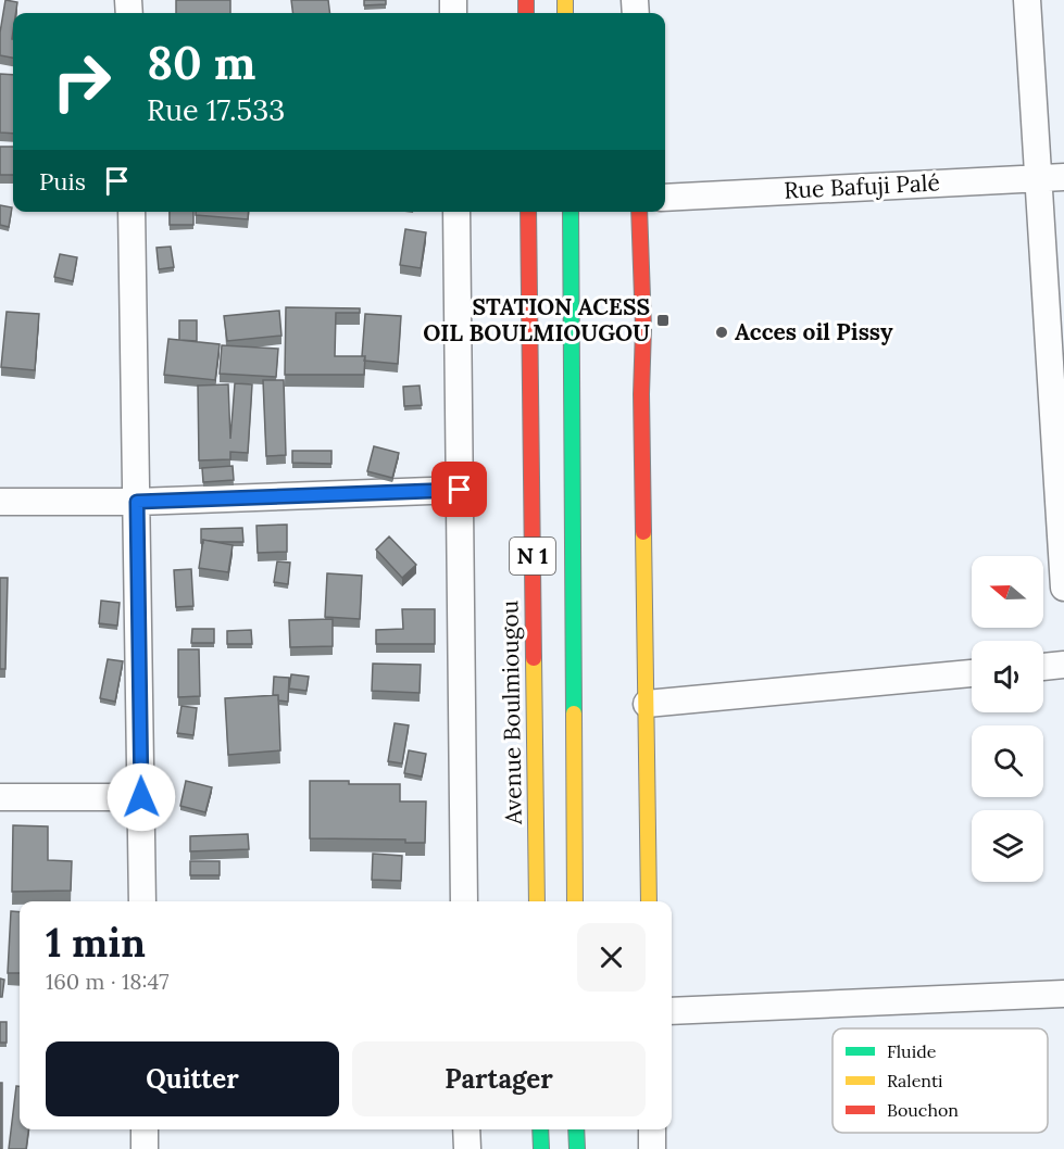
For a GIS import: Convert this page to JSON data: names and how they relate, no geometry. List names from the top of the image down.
{
  "streets": {
    "main road": ["N 1", "Avenue Boulmiougou"],
    "street": ["Rue Bafuji Palé"]
  },
  "places": {
    "transit": ["STATION ACESS OIL BOULMIOUGOU"],
    "other": ["Acces oil Pissy"]
  },
  "legend": ["Fluide", "Ralenti", "Bouchon"],
  "north": "left",
  "page": {
    "turn": ["80 m", "Rue 17.533"],
    "then": "Puis",
    "heading": ["1 min", "160 m · 18:47"],
    "buttons": ["Quitter", "Partager"]
  }
}
